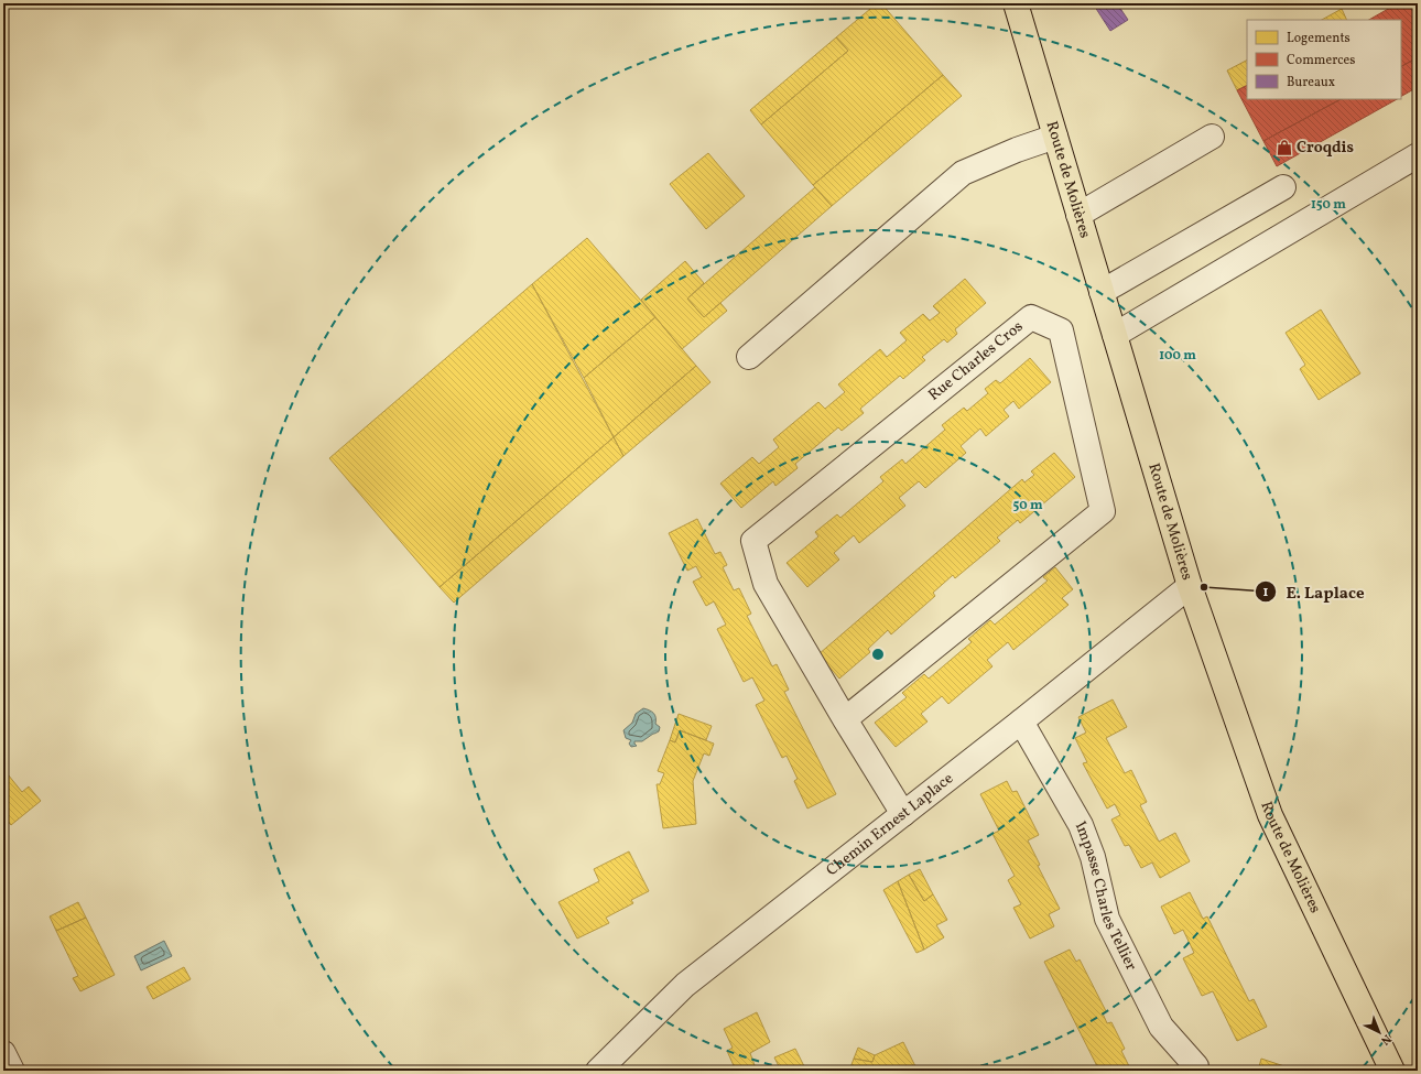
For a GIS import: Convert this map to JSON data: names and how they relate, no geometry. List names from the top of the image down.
{
  "streets": {
    "main road": ["Route de Molières"],
    "street": ["Rue Charles Cros", "Chemin Ernest Laplace", "Impasse Charles Tellier"]
  },
  "crossings": [
    ["Route de Molières", "Chemin Ernest Laplace"],
    ["Rue Charles Cros", "Chemin Ernest Laplace"],
    ["Chemin Ernest Laplace", "Impasse Charles Tellier"]
  ],
  "places": {
    "shop": ["Croqdis"],
    "other": ["E. Laplace"]
  },
  "legend": ["Logements", "Commerces", "Bureaux"],
  "north": "bottom right",
  "rings": ["150 m", "100 m", "50 m"]
}
